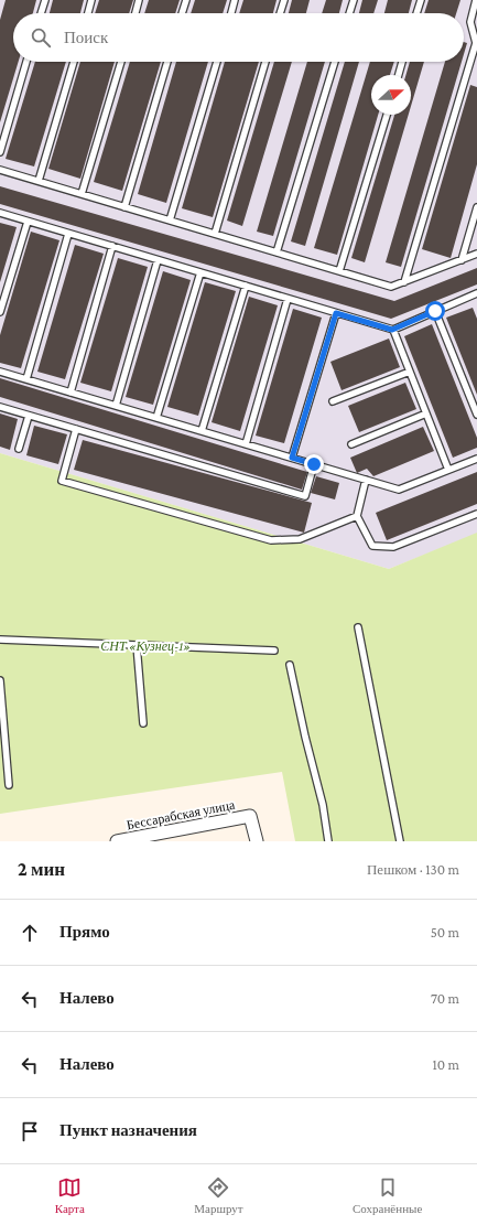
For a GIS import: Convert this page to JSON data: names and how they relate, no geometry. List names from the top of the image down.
{
  "streets": {
    "street": ["Бессарабская улица"]
  },
  "parks": ["СНТ «Кузнец-1»"],
  "north": "right",
  "page": {
    "search": "Поиск",
    "heading": ["2 мин", "Пешком · 130 m"],
    "list": [
      ["Прямо", "50 m"],
      ["Налево", "70 m"],
      ["Налево", "10 m"],
      "Пункт назначения"
    ],
    "nav": ["Карта", "Маршрут", "Сохранённые"]
  }
}
